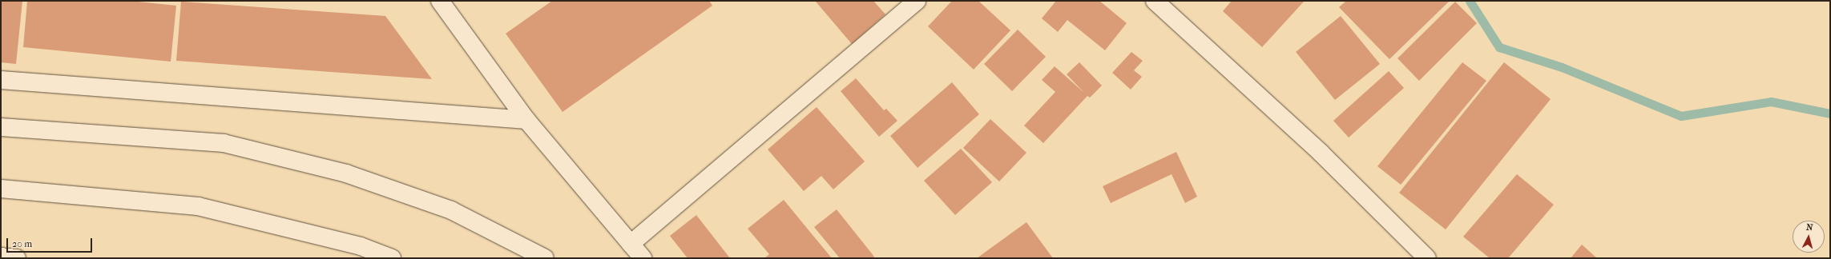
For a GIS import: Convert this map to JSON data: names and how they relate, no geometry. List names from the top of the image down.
{
  "scale_bar": "20 m",
  "north": "top"
}
